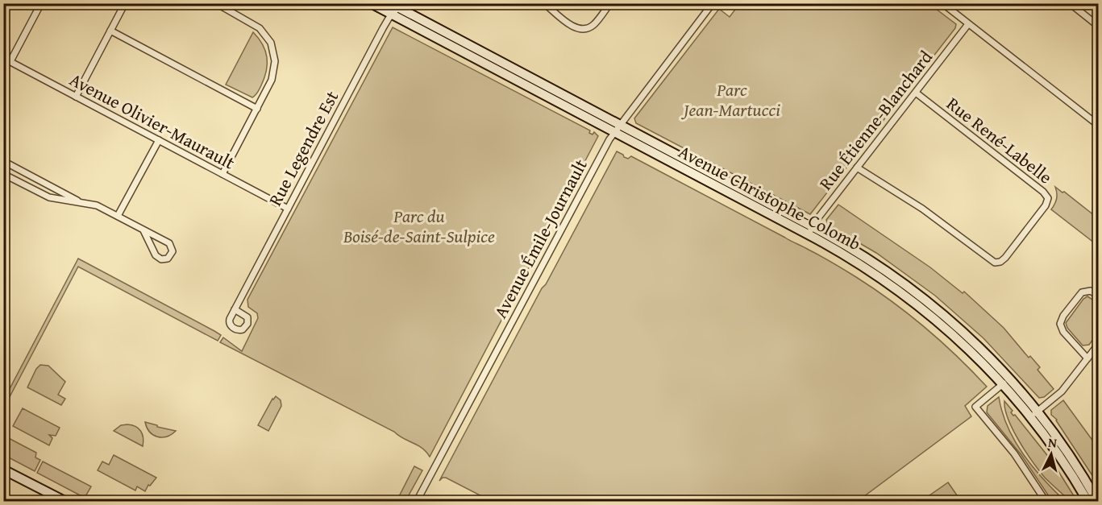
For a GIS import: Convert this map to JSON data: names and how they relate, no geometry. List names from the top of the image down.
{
  "streets": {
    "main road": ["Avenue Christophe-Colomb"],
    "street": [
      "Rue Étienne-Blanchard",
      "Avenue Olivier-Maurault",
      "Rue René-Labelle",
      "Rue Legendre Est",
      "Avenue Émile-Journault"
    ]
  },
  "crossings": [
    ["Rue Étienne-Blanchard", "Rue René-Labelle"],
    ["Rue Étienne-Blanchard", "Avenue Christophe-Colomb"],
    ["Avenue Olivier-Maurault", "Rue Legendre Est"],
    ["Rue Legendre Est", "Avenue Christophe-Colomb"],
    ["Avenue Christophe-Colomb", "Avenue Émile-Journault"]
  ],
  "parks": ["Parc Jean-Martucci", "Parc du Boisé-de-Saint-Sulpice"],
  "north": "top"
}
